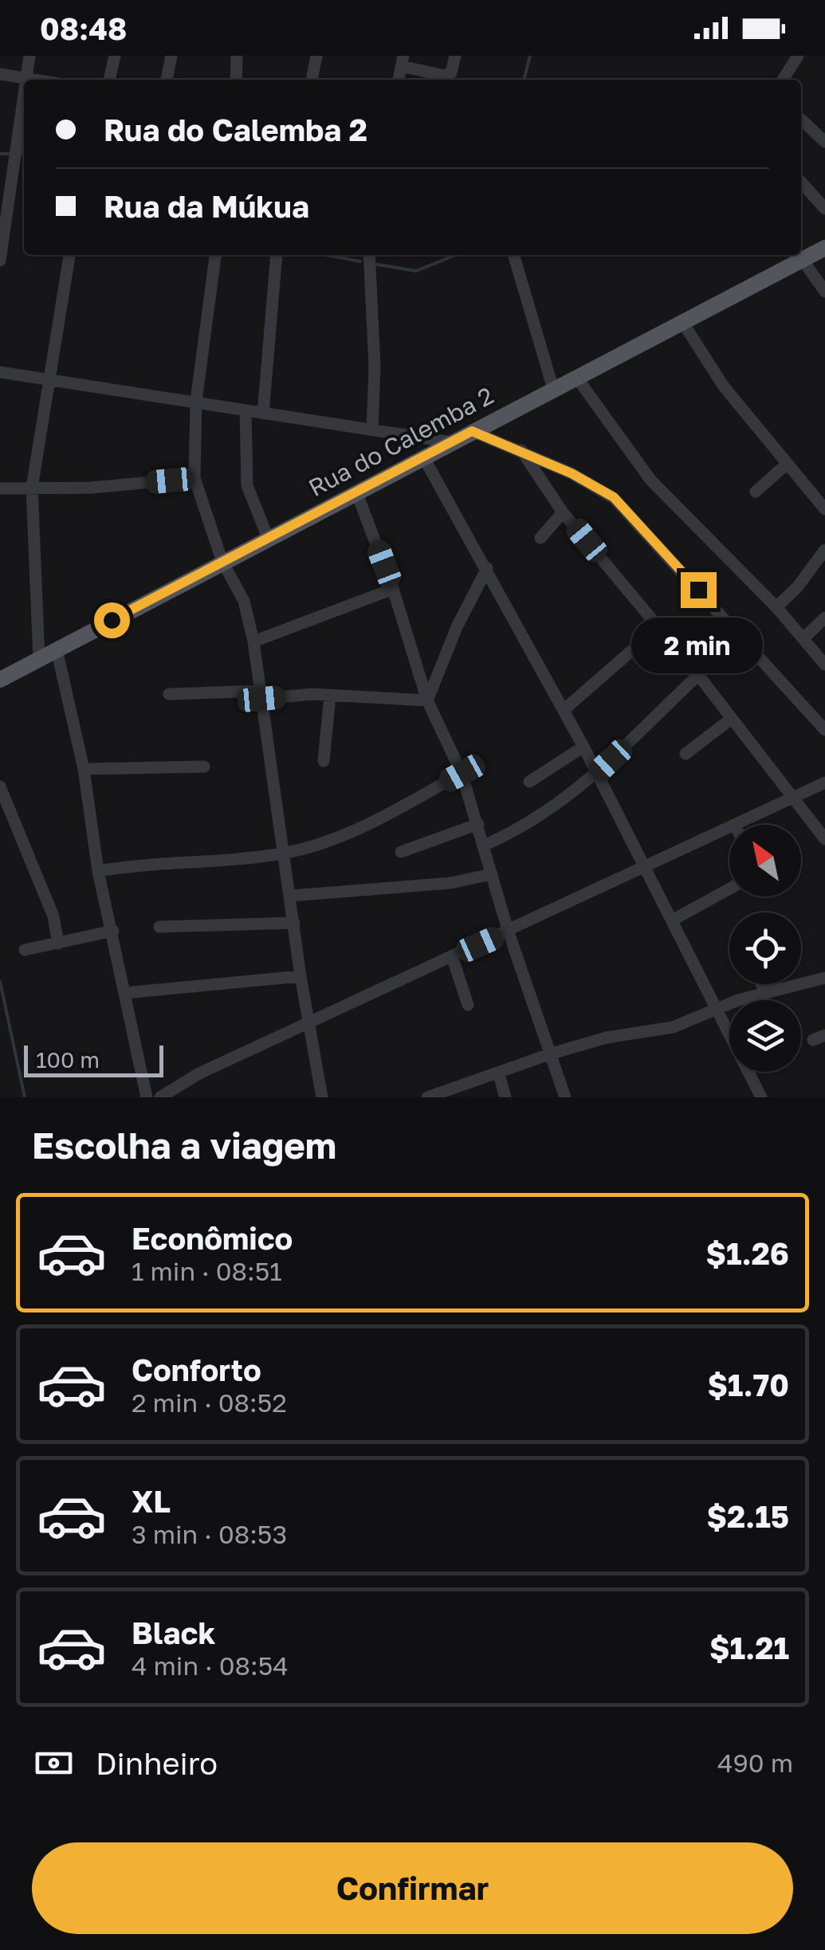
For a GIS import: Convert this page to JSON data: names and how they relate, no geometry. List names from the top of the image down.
{
  "streets": {
    "main road": ["Rua do Calemba 2"]
  },
  "scale_bar": "100 m",
  "north": "top left",
  "page": {
    "status": "08:48",
    "banner": ["Rua do Calemba 2", "Rua da Múkua"],
    "bubble": "2 min",
    "scale": "100 m",
    "heading": "Escolha a viagem",
    "list": [
      {
        "name": "Econômico",
        "note": "1 min · 08:51",
        "value": "$1.26"
      },
      {
        "name": "Conforto",
        "note": "2 min · 08:52",
        "value": "$1.70"
      },
      {
        "name": "XL",
        "note": "3 min · 08:53",
        "value": "$2.15"
      },
      {
        "name": "Black",
        "note": "4 min · 08:54",
        "value": "$1.21"
      }
    ],
    "pay": ["Dinheiro", "490 m"],
    "buttons": "Confirmar"
  }
}
